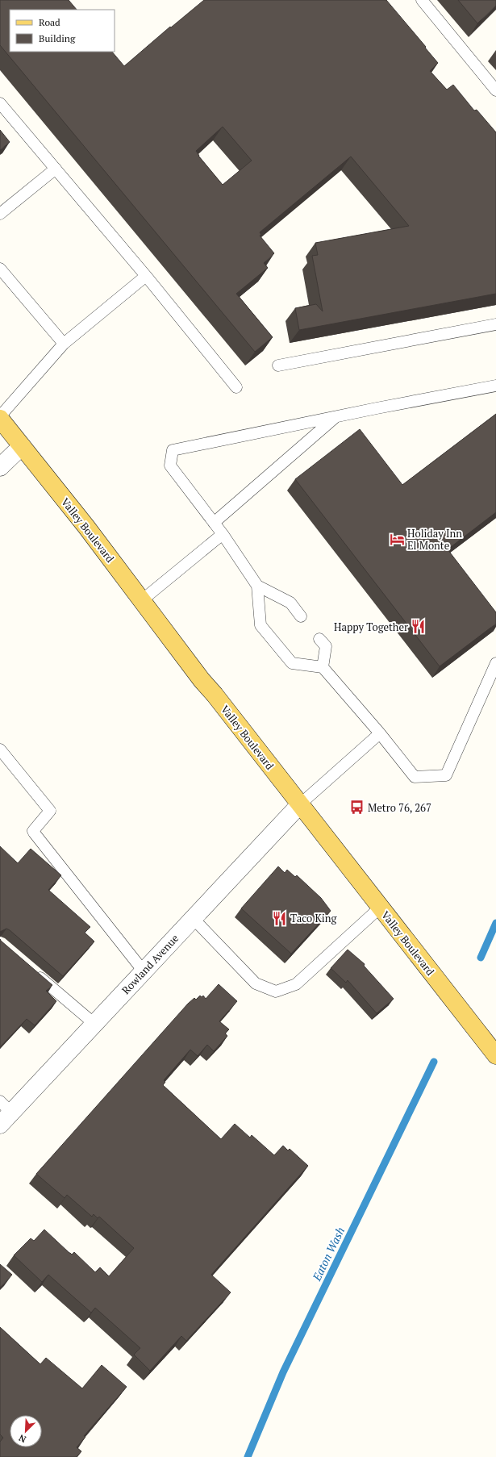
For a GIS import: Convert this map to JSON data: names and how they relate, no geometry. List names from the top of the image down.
{
  "streets": {
    "main road": ["Valley Boulevard"],
    "street": ["Rowland Avenue"]
  },
  "crossings": [
    ["Valley Boulevard", "Rowland Avenue"]
  ],
  "water": ["Eaton Wash"],
  "places": {
    "hotel": ["Holiday Inn El Monte"],
    "restaurant": ["Happy Together", "Taco King"],
    "bus stop": ["Metro 76, 267"]
  },
  "legend": ["Road", "Building"],
  "north": "bottom left"
}
